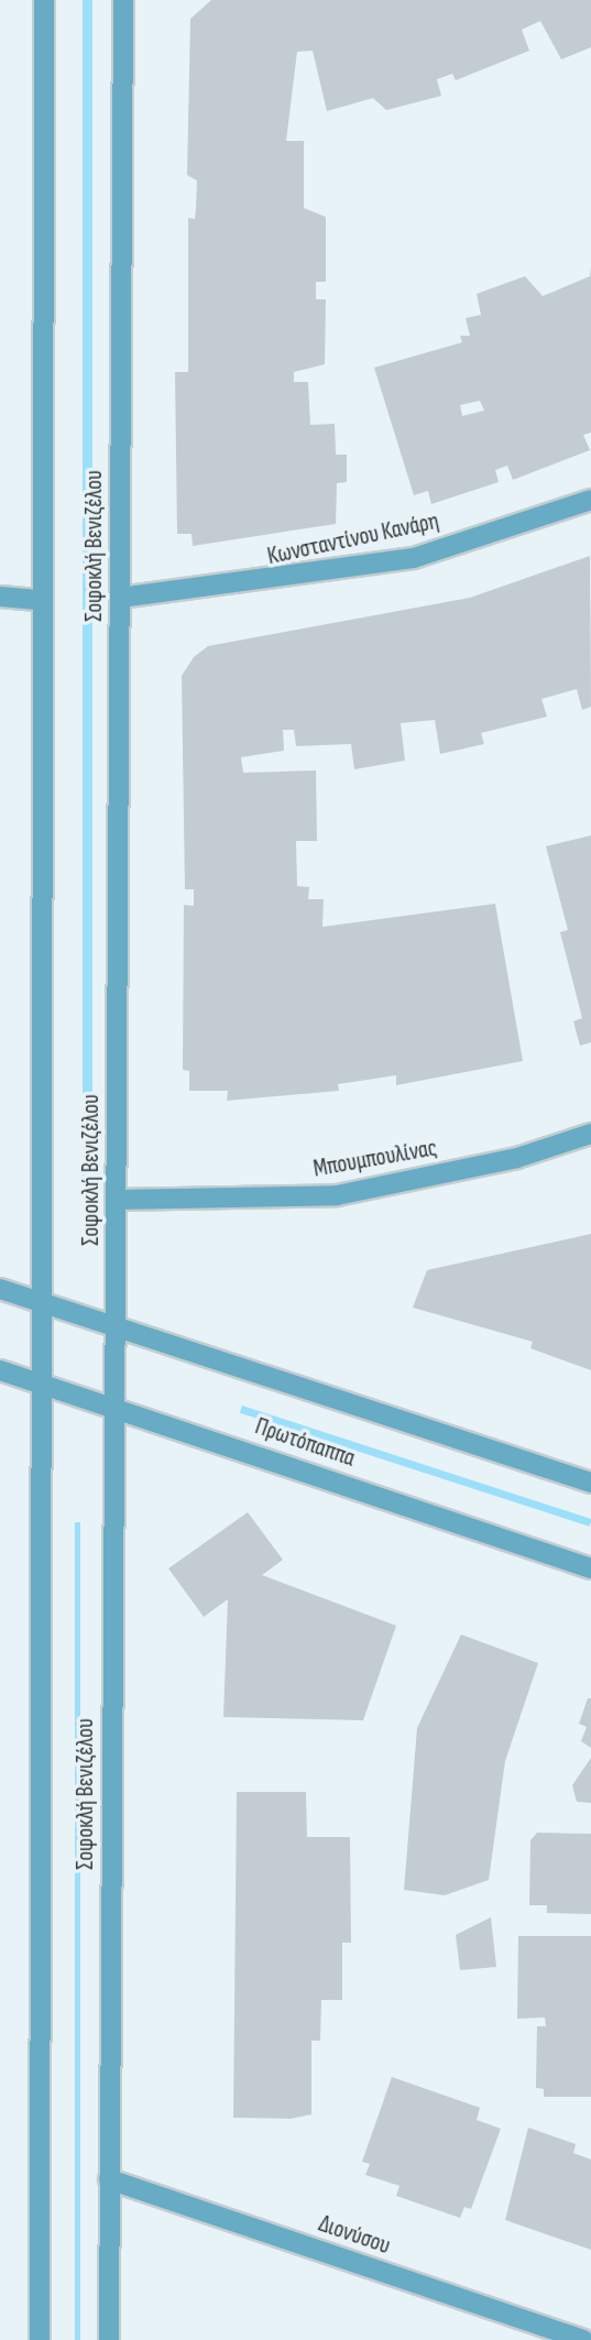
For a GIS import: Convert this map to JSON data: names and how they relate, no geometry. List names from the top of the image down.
{
  "streets": {
    "street": [
      "Κωνσταντίνου Κανάρη",
      "Σοφοκλή Βενιζέλου",
      "Μπουμπουλίνας",
      "Πρωτόπαππα",
      "Διονύσου"
    ]
  },
  "crossings": [
    ["Κωνσταντίνου Κανάρη", "Σοφοκλή Βενιζέλου"],
    ["Σοφοκλή Βενιζέλου", "Μπουμπουλίνας"],
    ["Σοφοκλή Βενιζέλου", "Πρωτόπαππα"],
    ["Σοφοκλή Βενιζέλου", "Διονύσου"]
  ]
}
